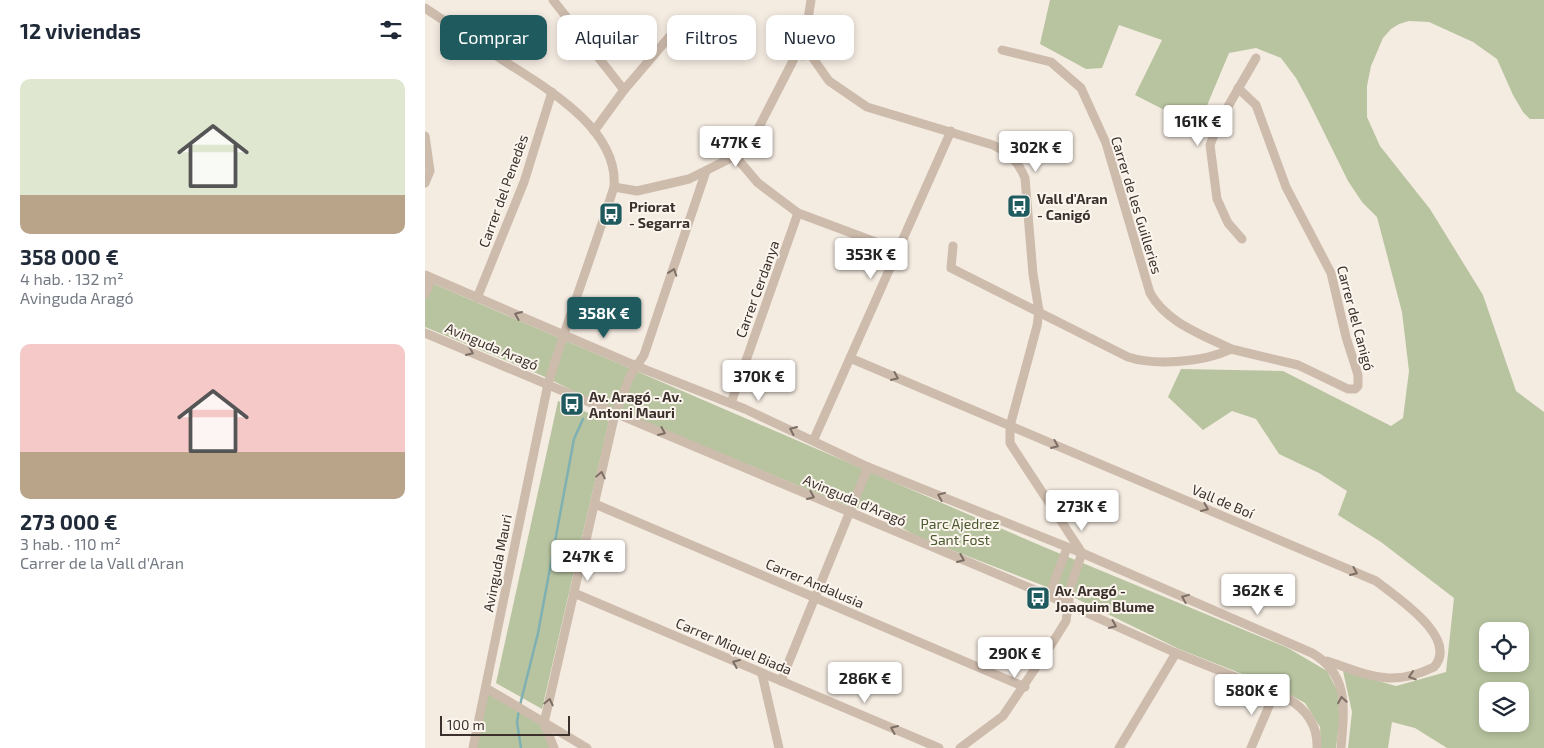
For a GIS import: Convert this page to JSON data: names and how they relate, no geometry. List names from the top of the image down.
{
  "streets": {
    "street": [
      "Carrer del Penedès",
      "Carrer de les Guilleries",
      "Carrer Cerdanya",
      "Carrer del Canigó",
      "Avinguda Aragó",
      "Avinguda d'Aragó",
      "Vall de Boí",
      "Avinguda Mauri",
      "Carrer Andalusia",
      "Carrer Miquel Biada"
    ]
  },
  "crossings": [
    ["Carrer del Penedès", "Avinguda Mauri"],
    ["Carrer de les Guilleries", "Carrer del Canigó"],
    ["Avinguda Aragó", "Avinguda d'Aragó"],
    ["Avinguda Aragó", "Avinguda Mauri"],
    ["Avinguda d'Aragó", "Avinguda Mauri"]
  ],
  "one_way": ["Carrer Miquel Biada"],
  "parks": ["Parc Ajedrez Sant Fost"],
  "places": {
    "bus stop": [
      "Vall d'Aran - Canigó",
      "Priorat - Segarra",
      "Av. Aragó - Av. Antoni Mauri",
      "Av. Aragó - Joaquim Blume"
    ]
  },
  "scale_bar": "100 m",
  "page": {
    "heading": "12 viviendas",
    "chip": [
      "Comprar",
      "Alquilar",
      "Filtros",
      "Nuevo"
    ],
    "list": [
      {
        "name": "358 000 €",
        "note": "4 hab. · 132 m² · Avinguda Aragó"
      },
      {
        "name": "273 000 €",
        "note": "3 hab. · 110 m² · Carrer de la Vall d'Aran"
      }
    ],
    "price": [
      "161K €",
      "477K €",
      "302K €",
      "353K €",
      "358K €",
      "370K €",
      "273K €",
      "247K €",
      "362K €",
      "290K €",
      "286K €",
      "580K €"
    ],
    "scale": "100 m"
  }
}
